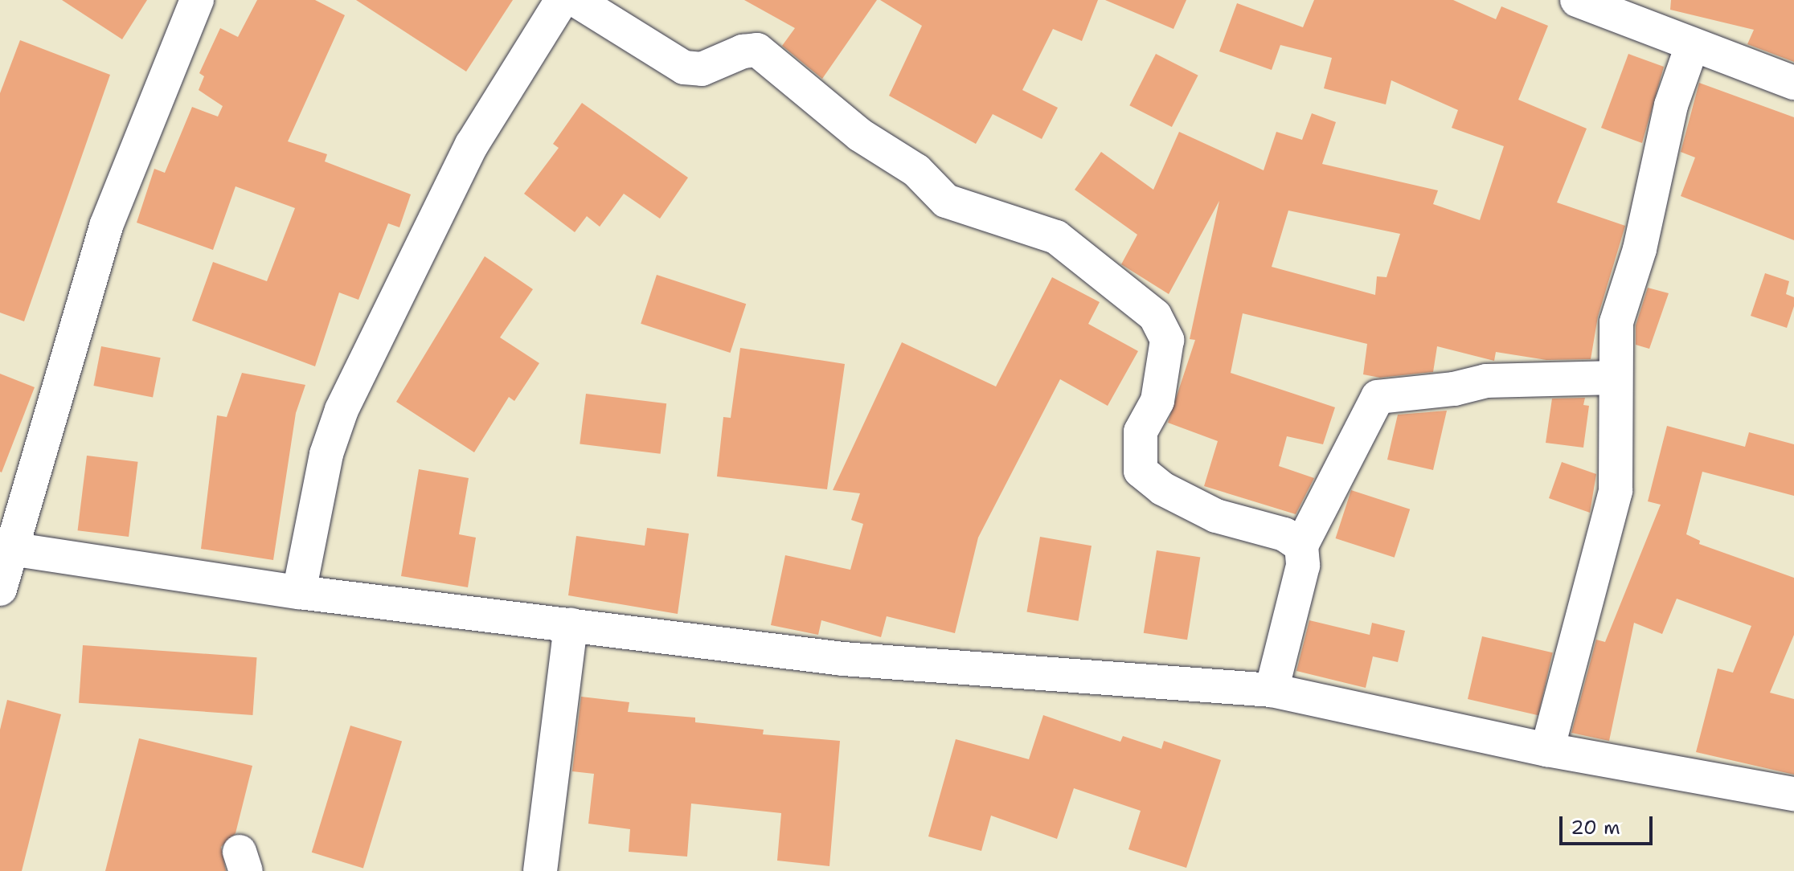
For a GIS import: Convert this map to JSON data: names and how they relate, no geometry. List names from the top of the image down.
{
  "scale_bar": "20 m"
}
